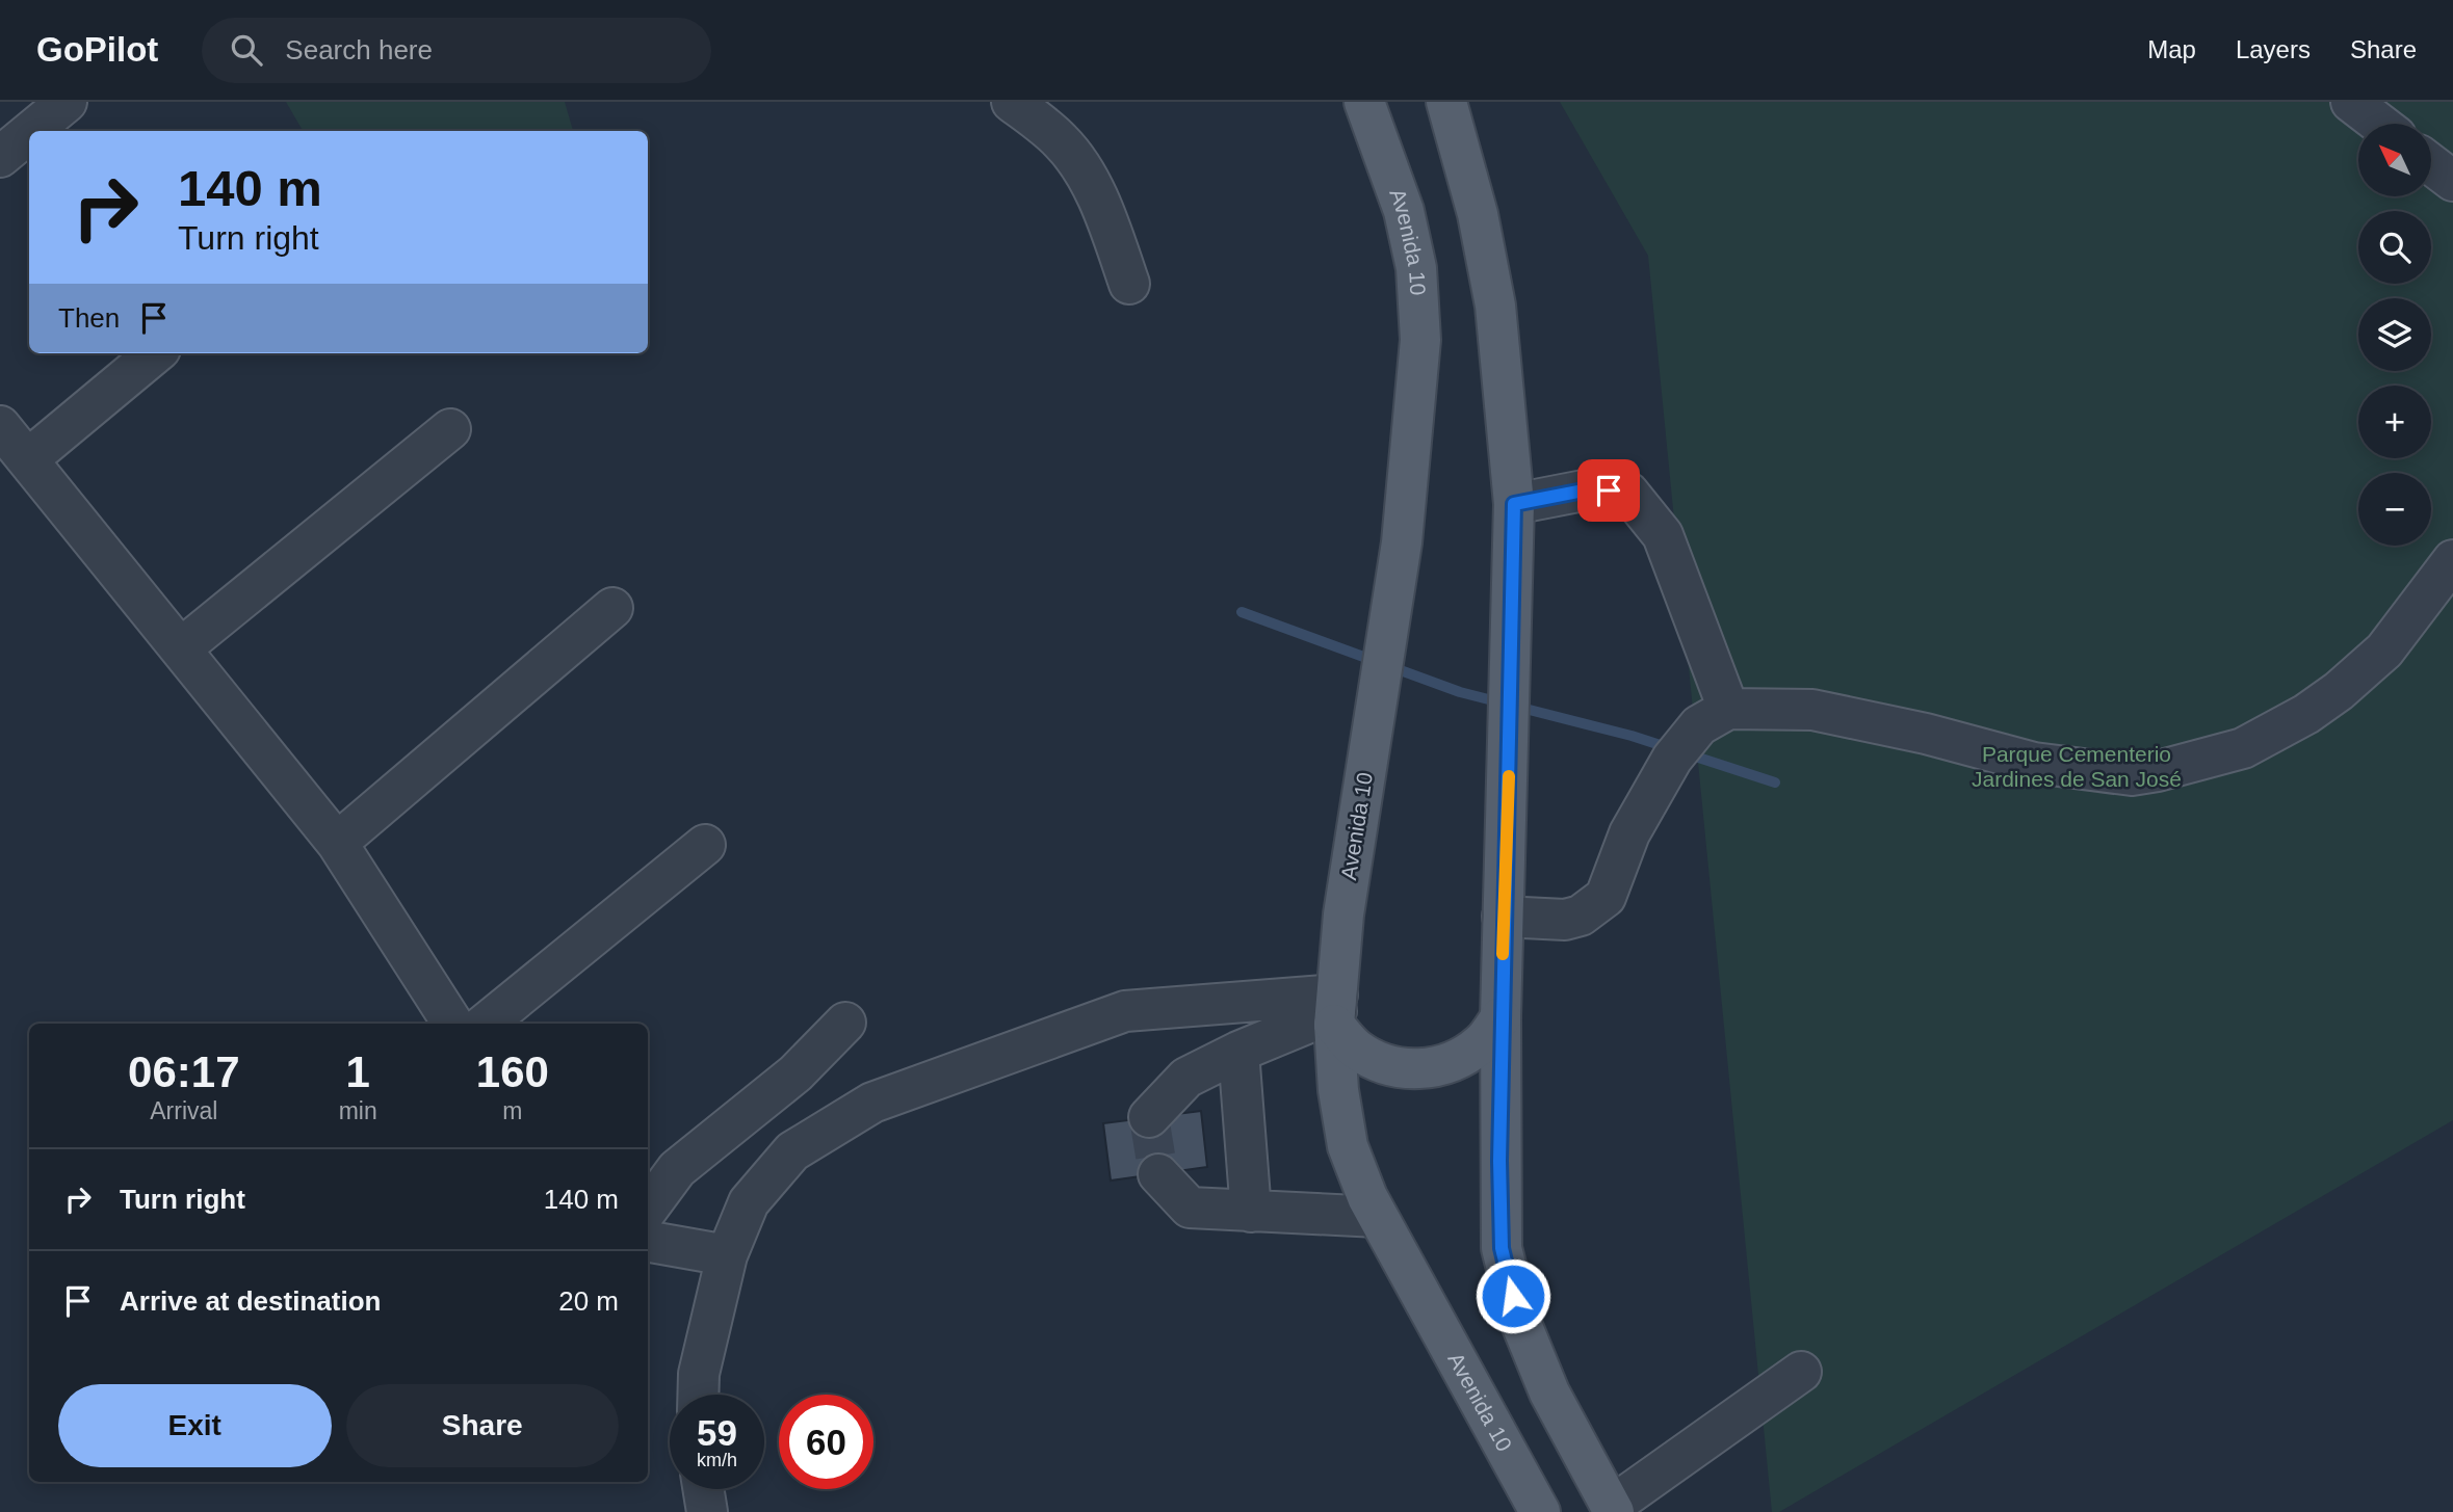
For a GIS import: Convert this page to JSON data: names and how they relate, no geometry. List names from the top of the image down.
{
  "streets": {
    "main road": ["Avenida 10"]
  },
  "parks": ["Parque Cementerio Jardines de San José"],
  "north": "top left",
  "page": {
    "header": "GoPilot",
    "search": "Search here",
    "nav": ["Map", "Layers", "Share"],
    "map_buttons": ["+", "−"],
    "turn": ["140 m", "Turn right"],
    "then": "Then",
    "eta": [
      "06:17",
      "Arrival",
      "1",
      "min",
      "160",
      "m"
    ],
    "list": [
      {
        "name": "Turn right",
        "value": "140 m"
      },
      {
        "name": "Arrive at destination",
        "value": "20 m"
      }
    ],
    "buttons": ["Exit", "Share"],
    "speed": "59 km/h",
    "limit": "60"
  }
}
